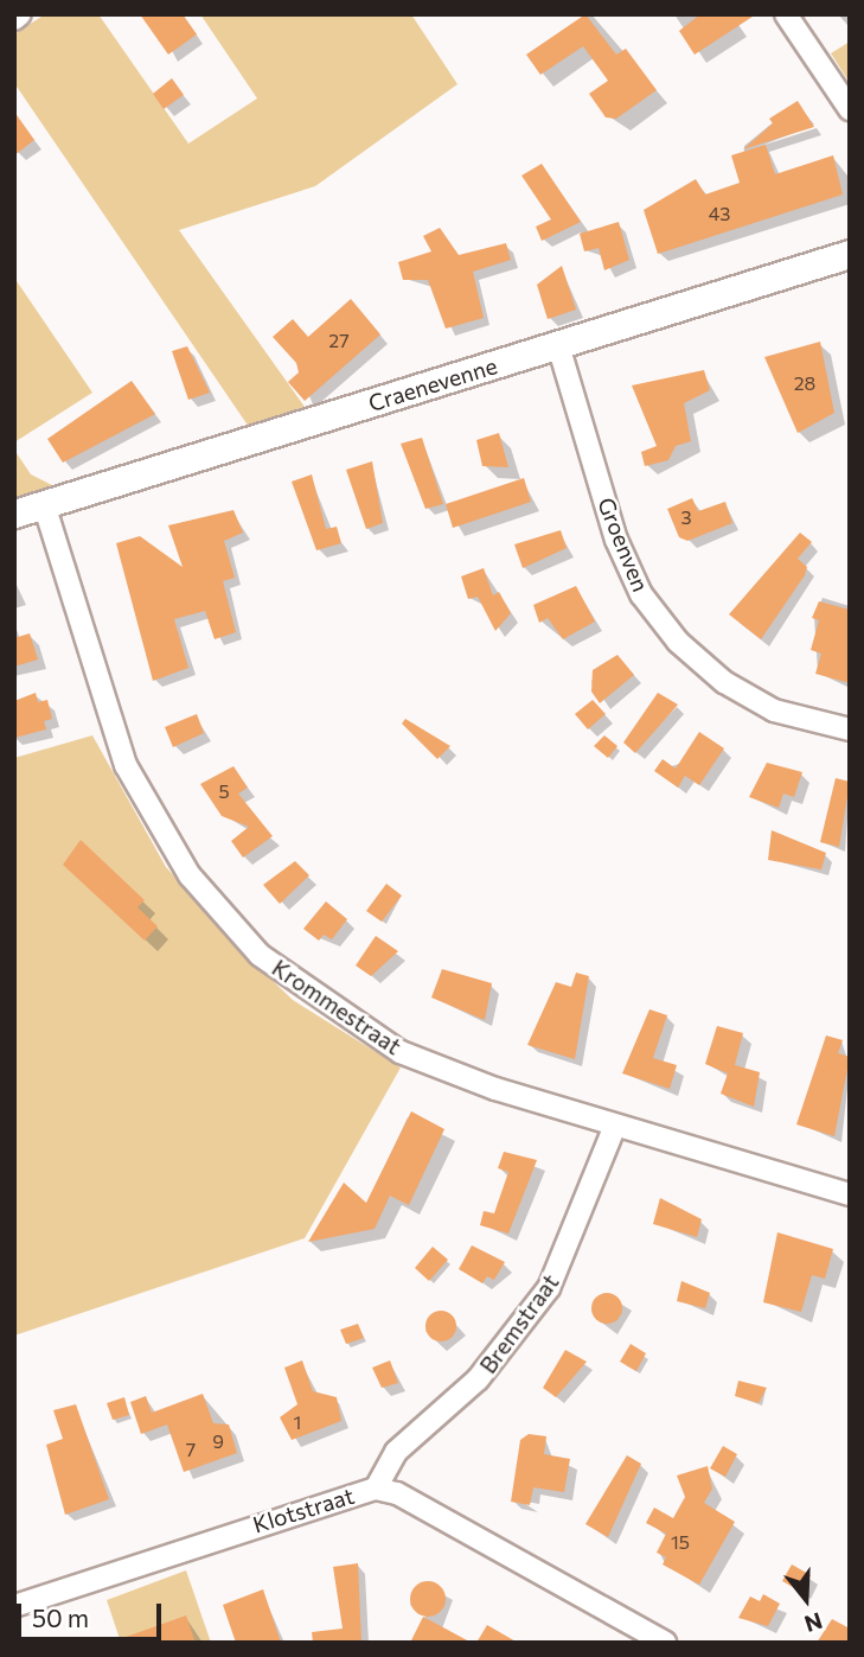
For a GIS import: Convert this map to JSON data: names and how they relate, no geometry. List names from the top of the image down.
{
  "streets": {
    "street": [
      "Craenevenne",
      "Groenven",
      "Krommestraat",
      "Bremstraat",
      "Klotstraat"
    ]
  },
  "crossings": [
    ["Craenevenne", "Groenven"],
    ["Craenevenne", "Krommestraat"],
    ["Krommestraat", "Bremstraat"],
    ["Bremstraat", "Klotstraat"]
  ],
  "house_numbers": [
    "43",
    "27",
    "28",
    "3",
    "5",
    "1",
    "9",
    "7",
    "15"
  ],
  "scale_bar": "50 m",
  "north": "bottom"
}
